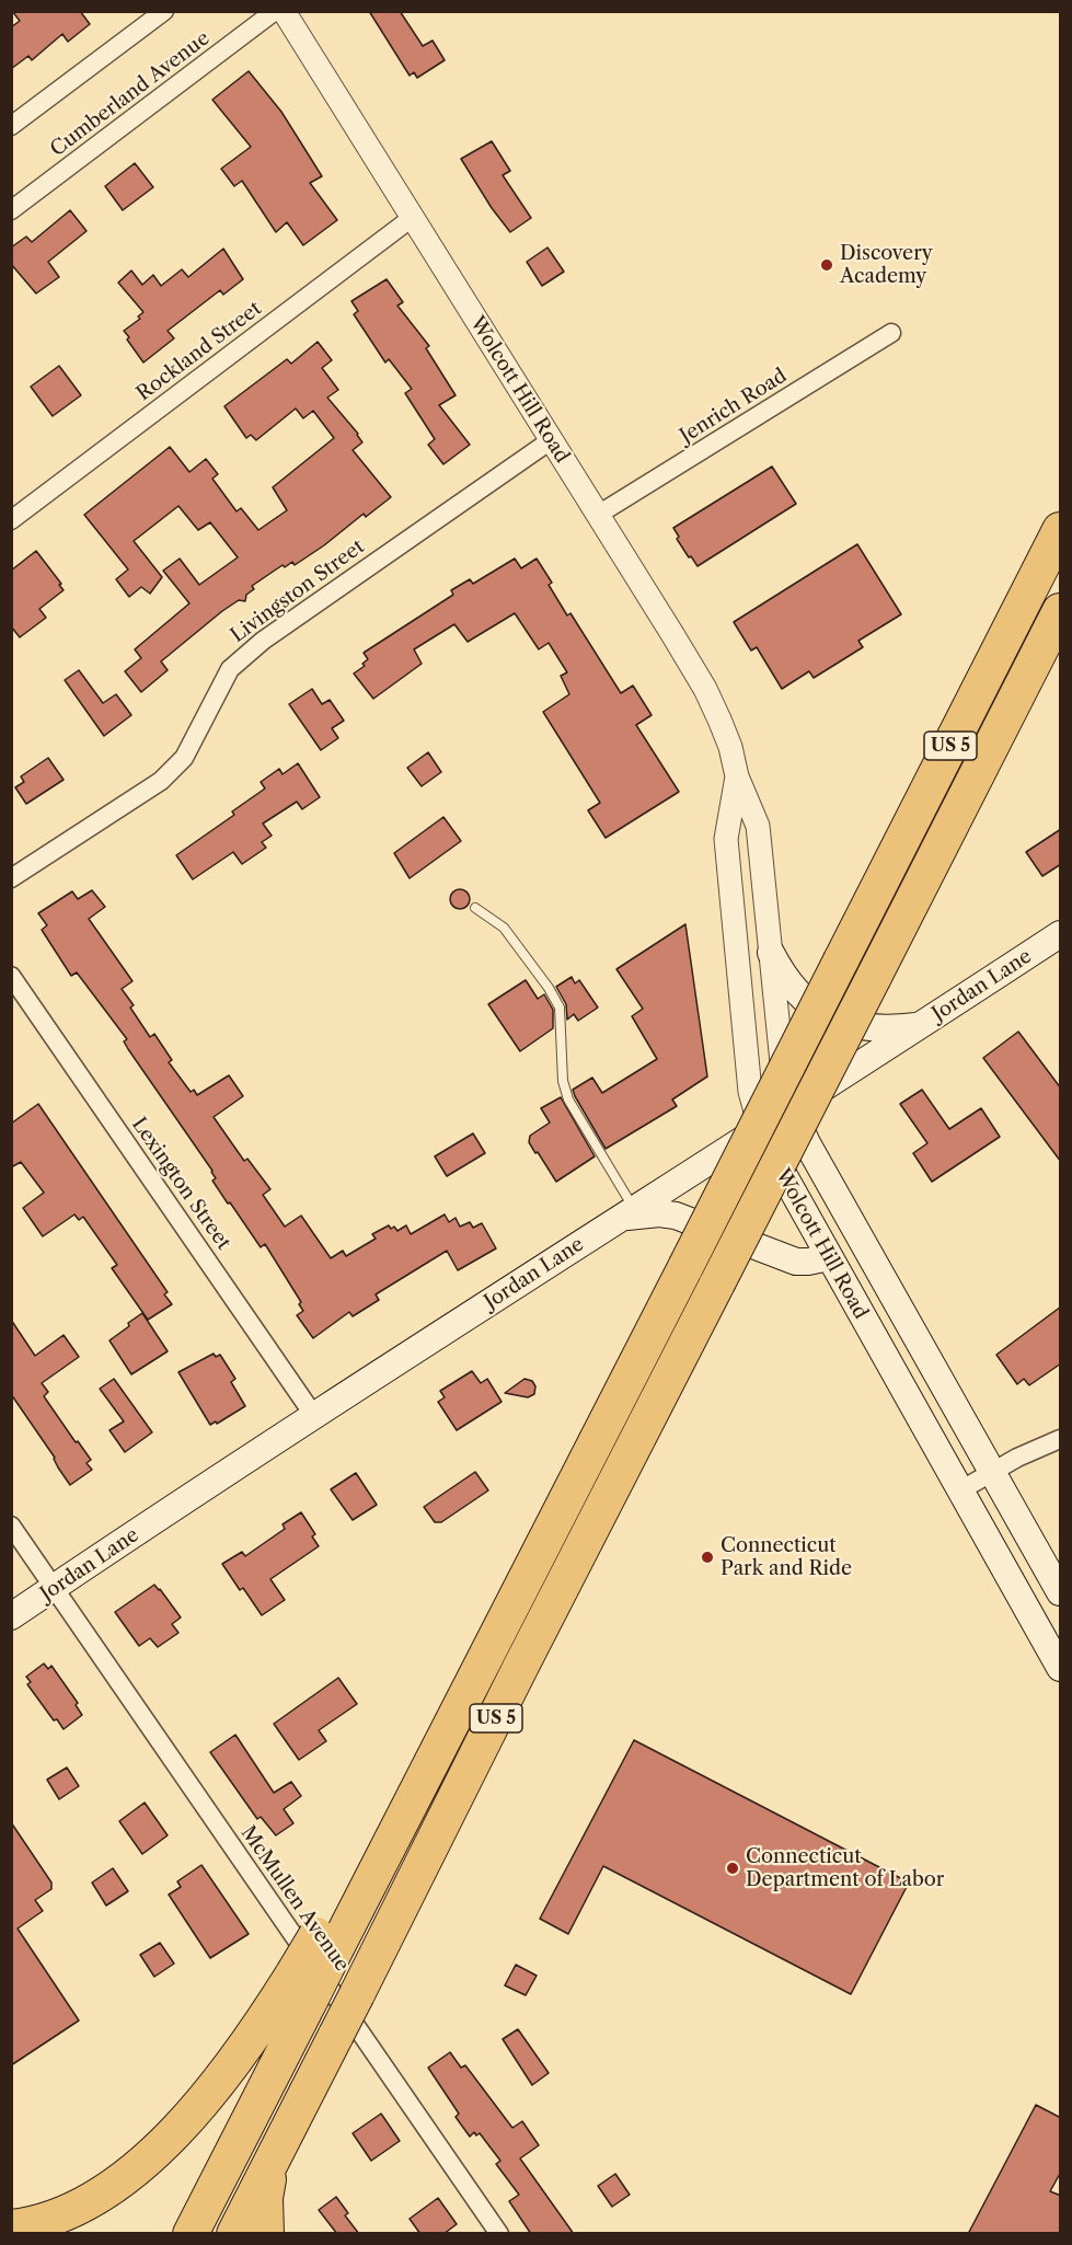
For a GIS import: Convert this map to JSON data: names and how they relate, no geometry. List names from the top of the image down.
{
  "streets": {
    "highway": ["US 5"],
    "main road": ["Wolcott Hill Road", "Jordan Lane"],
    "street": [
      "Cumberland Avenue",
      "Rockland Street",
      "Jenrich Road",
      "Livingston Street",
      "Lexington Street",
      "McMullen Avenue"
    ]
  },
  "crossings": [
    ["Rockland Street", "Wolcott Hill Road"],
    ["Wolcott Hill Road", "Jenrich Road"],
    ["Wolcott Hill Road", "Livingston Street"],
    ["Wolcott Hill Road", "Jordan Lane"],
    ["Jordan Lane", "Lexington Street"],
    ["Jordan Lane", "McMullen Avenue"]
  ],
  "places": ["Discovery Academy", "Connecticut Park and Ride", "Connecticut Department of Labor"]
}
